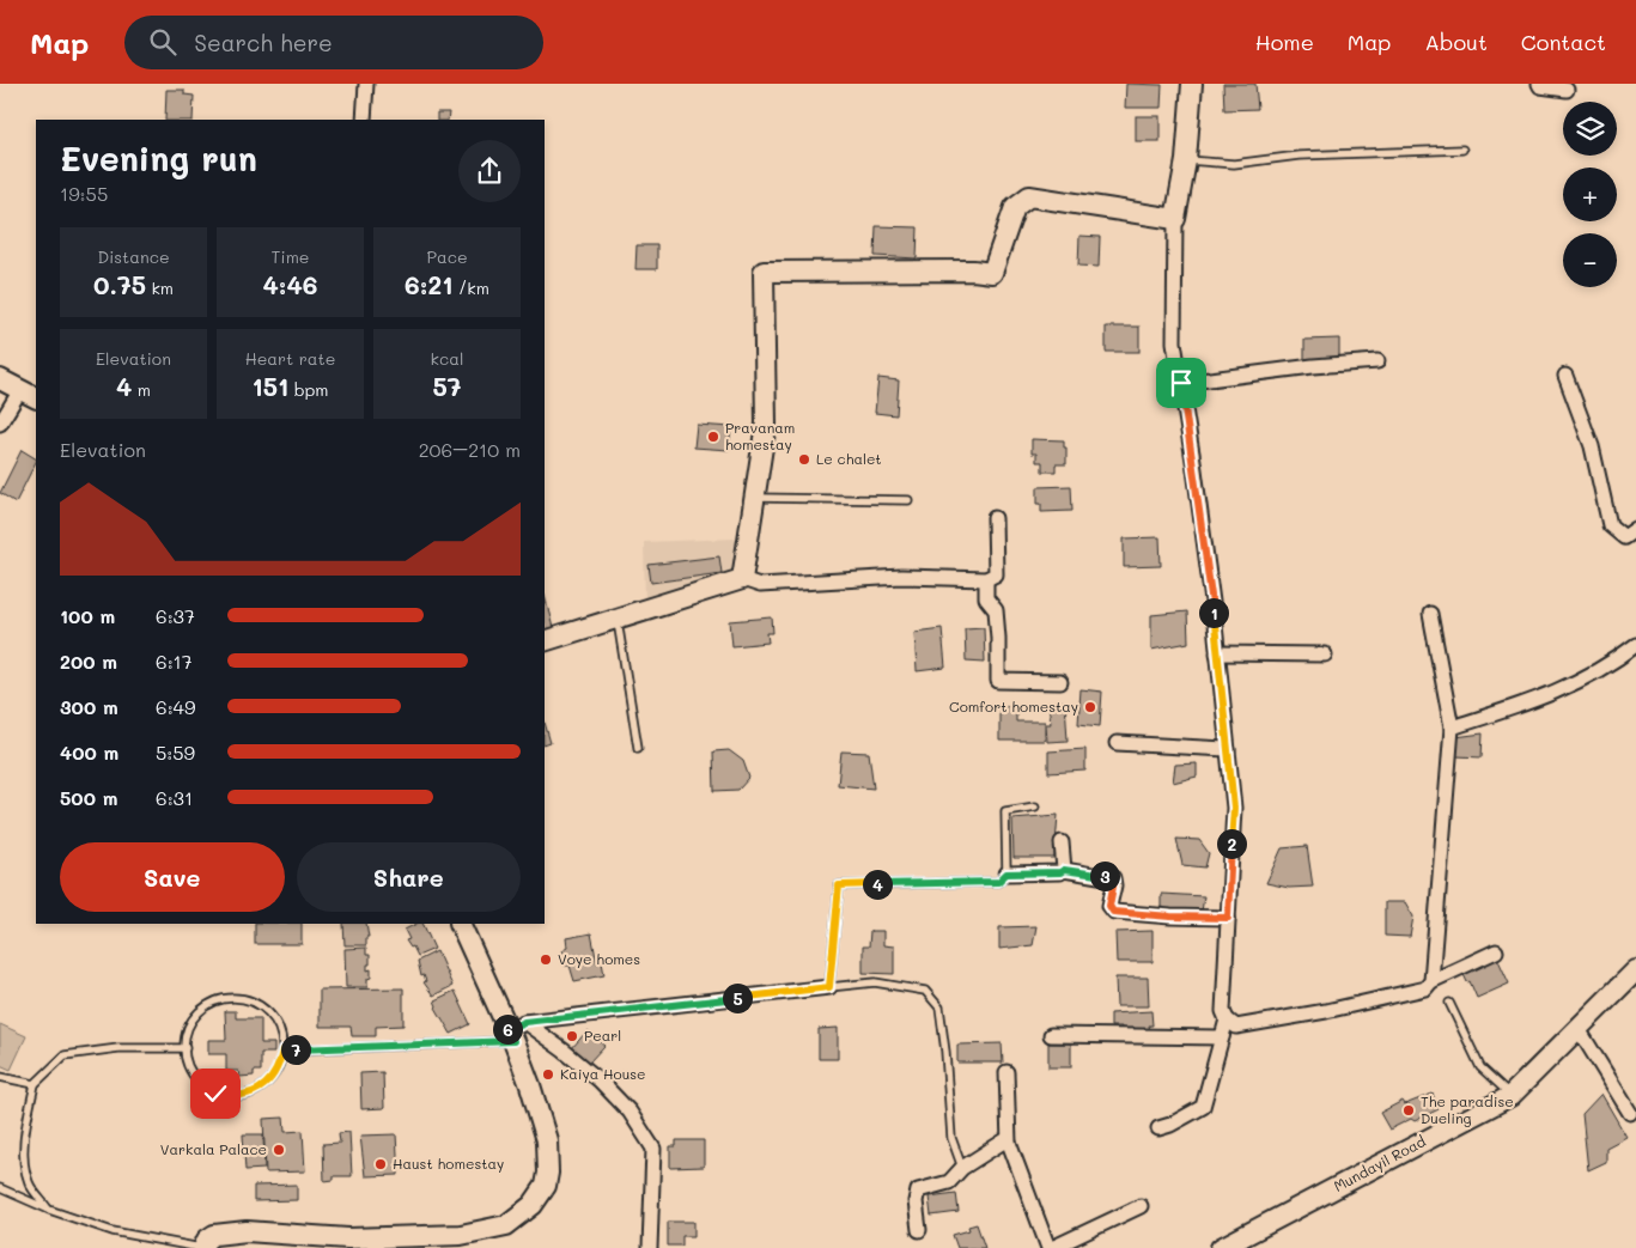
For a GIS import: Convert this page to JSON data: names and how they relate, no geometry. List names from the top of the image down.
{
  "streets": {
    "main road": ["Mundayil Road"]
  },
  "places": [
    "Pravanam homestay",
    "Le chalet",
    "Comfort homestay",
    "Voye homes",
    "Pearl",
    "Kaiya House",
    "The paradise Dueling",
    "Varkala Palace",
    "Haust homestay"
  ],
  "page": {
    "header": "Map",
    "search": "Search here",
    "nav": [
      "Home",
      "Map",
      "About",
      "Contact"
    ],
    "map_buttons": ["+", "−"],
    "heading": ["Evening run", "19:55"],
    "stats": [
      ["Distance", "0.75 km"],
      ["Time", "4:46"],
      ["Pace", "6:21 /km"],
      ["Elevation", "4 m"],
      ["Heart rate", "151 bpm"],
      ["kcal", "57"]
    ],
    "chart": ["Elevation", "206–210 m"],
    "list": [
      {
        "name": "100 m",
        "note": "6:37"
      },
      {
        "name": "200 m",
        "note": "6:17"
      },
      {
        "name": "300 m",
        "note": "6:49"
      },
      {
        "name": "400 m",
        "note": "5:59"
      },
      {
        "name": "500 m",
        "note": "6:31"
      }
    ],
    "pins": [
      "1",
      "2",
      "3",
      "4",
      "5",
      "6",
      "7"
    ],
    "buttons": ["Save", "Share"]
  }
}
